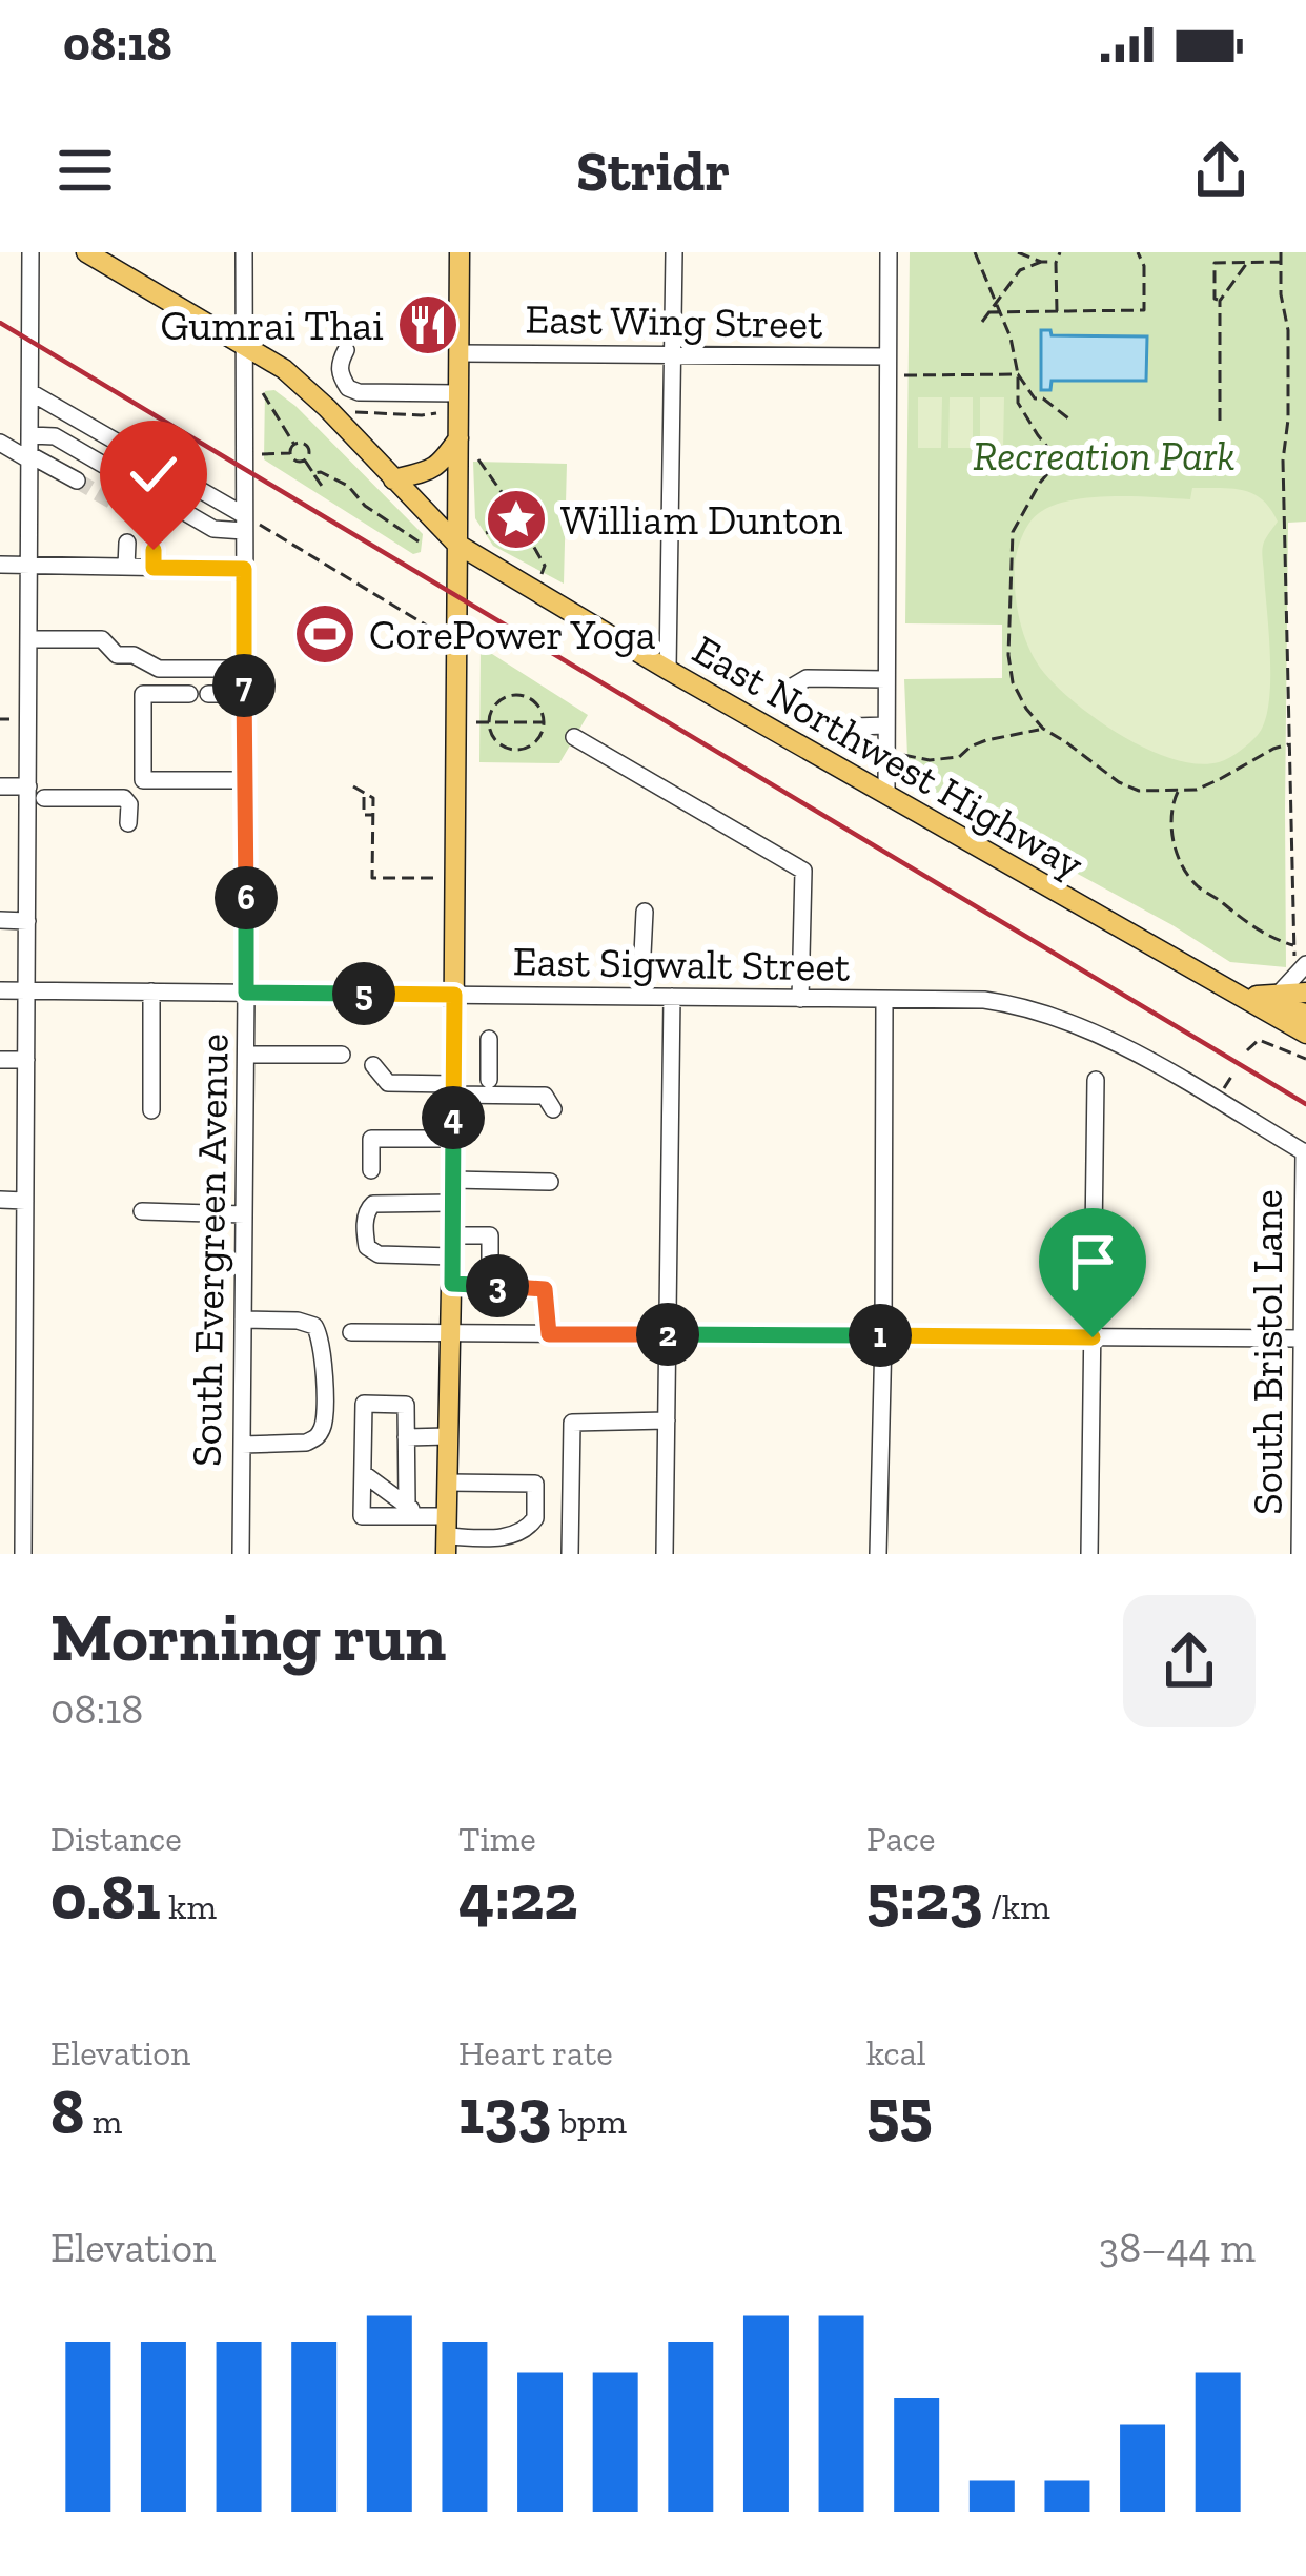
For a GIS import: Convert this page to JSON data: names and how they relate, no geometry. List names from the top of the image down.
{
  "streets": {
    "main road": ["East Northwest Highway"],
    "street": [
      "East Wing Street",
      "East Sigwalt Street",
      "South Evergreen Avenue",
      "South Bristol Lane"
    ]
  },
  "crossings": [
    ["East Northwest Highway", "South Evergreen Avenue"],
    ["East Sigwalt Street", "South Evergreen Avenue"],
    ["East Sigwalt Street", "South Bristol Lane"]
  ],
  "parks": ["Recreation Park"],
  "places": {
    "restaurant": ["Gumrai Thai"],
    "place": ["William Dunton"],
    "sports": ["CorePower Yoga"]
  },
  "page": {
    "status": "08:18",
    "header": "Stridr",
    "pins": [
      "7",
      "6",
      "5",
      "4",
      "3",
      "2",
      "1"
    ],
    "heading": ["Morning run", "08:18"],
    "stats": [
      ["Distance", "0.81 km"],
      ["Time", "4:22"],
      ["Pace", "5:23 /km"],
      ["Elevation", "8 m"],
      ["Heart rate", "133 bpm"],
      ["kcal", "55"]
    ],
    "chart": ["Elevation", "38–44 m"]
  }
}
